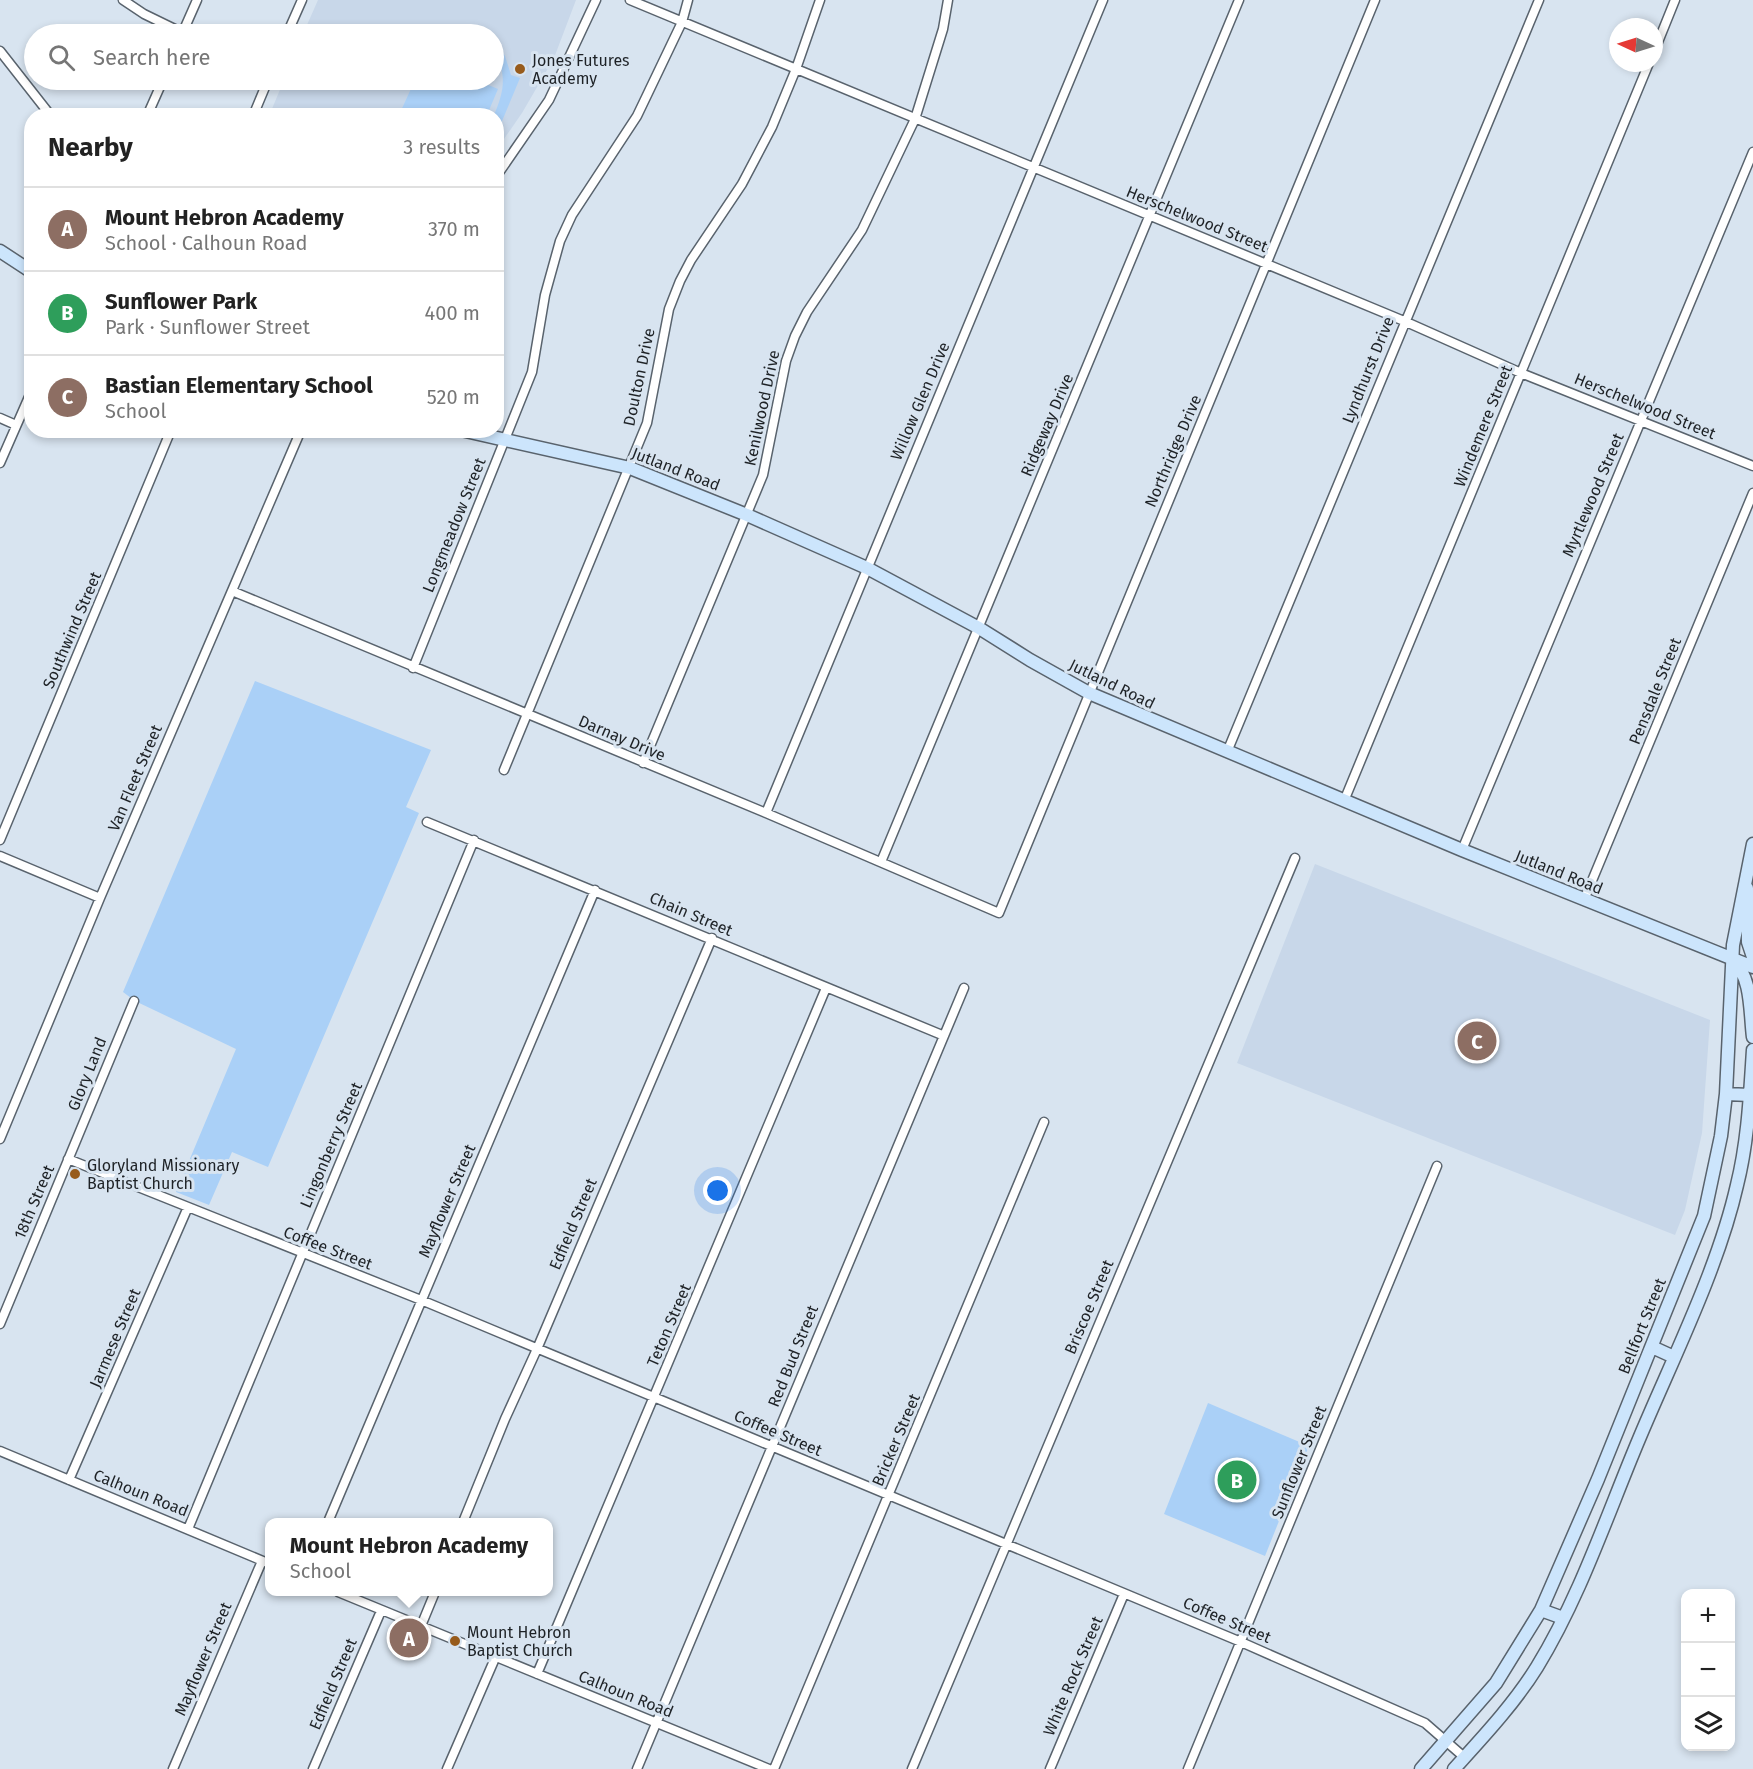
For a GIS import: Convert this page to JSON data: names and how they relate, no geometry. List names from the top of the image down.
{
  "streets": {
    "main road": ["Jutland Road", "Bellfort Street"],
    "street": [
      "Herschelwood Street",
      "Lyndhurst Drive",
      "Doulton Drive",
      "Willow Glen Drive",
      "Kenilwood Drive",
      "Ridgeway Drive",
      "Windemere Street",
      "Northridge Drive",
      "Myrtlewood Street",
      "Longmeadow Street",
      "Southwind Street",
      "Pensdale Street",
      "Darnay Drive",
      "Van Fleet Street",
      "Chain Street",
      "Glory Land",
      "Lingonberry Street",
      "Mayflower Street",
      "18th Street",
      "Edfield Street",
      "Coffee Street",
      "Briscoe Street",
      "Teton Street",
      "Jarmese Street",
      "Red Bud Street",
      "Bricker Street",
      "Sunflower Street",
      "Calhoun Road",
      "White Rock Street"
    ]
  },
  "crossings": [
    ["Herschelwood Street", "Lyndhurst Drive"],
    ["Herschelwood Street", "Doulton Drive"],
    ["Herschelwood Street", "Willow Glen Drive"],
    ["Herschelwood Street", "Kenilwood Drive"],
    ["Herschelwood Street", "Ridgeway Drive"],
    ["Herschelwood Street", "Windemere Street"],
    ["Herschelwood Street", "Northridge Drive"],
    ["Herschelwood Street", "Myrtlewood Street"],
    ["Herschelwood Street", "Longmeadow Street"],
    ["Lyndhurst Drive", "Jutland Road"],
    ["Doulton Drive", "Jutland Road"],
    ["Doulton Drive", "Darnay Drive"],
    ["Willow Glen Drive", "Jutland Road"],
    ["Willow Glen Drive", "Darnay Drive"],
    ["Kenilwood Drive", "Jutland Road"],
    ["Kenilwood Drive", "Darnay Drive"],
    ["Ridgeway Drive", "Jutland Road"],
    ["Ridgeway Drive", "Darnay Drive"],
    ["Windemere Street", "Jutland Road"],
    ["Northridge Drive", "Jutland Road"],
    ["Northridge Drive", "Darnay Drive"],
    ["Jutland Road", "Myrtlewood Street"],
    ["Jutland Road", "Longmeadow Street"],
    ["Jutland Road", "Pensdale Street"],
    ["Jutland Road", "Bellfort Street"],
    ["Longmeadow Street", "Darnay Drive"],
    ["Darnay Drive", "Van Fleet Street"],
    ["Chain Street", "Lingonberry Street"],
    ["Chain Street", "Mayflower Street"],
    ["Chain Street", "Edfield Street"],
    ["Chain Street", "Teton Street"],
    ["Chain Street", "Red Bud Street"],
    ["Glory Land", "18th Street"],
    ["Glory Land", "Coffee Street"],
    ["Lingonberry Street", "Coffee Street"],
    ["Lingonberry Street", "Calhoun Road"],
    ["Mayflower Street", "Coffee Street"],
    ["18th Street", "Coffee Street"],
    ["Edfield Street", "Coffee Street"],
    ["Edfield Street", "Calhoun Road"],
    ["Coffee Street", "Briscoe Street"],
    ["Coffee Street", "Teton Street"],
    ["Coffee Street", "Bellfort Street"],
    ["Coffee Street", "Jarmese Street"],
    ["Coffee Street", "Red Bud Street"],
    ["Coffee Street", "Bricker Street"],
    ["Coffee Street", "Sunflower Street"],
    ["Coffee Street", "White Rock Street"],
    ["Teton Street", "Calhoun Road"],
    ["Jarmese Street", "Calhoun Road"],
    ["Red Bud Street", "Calhoun Road"]
  ],
  "places": ["Jones Futures Academy", "Gloryland Missionary Baptist Church", "Mount Hebron Baptist Church"],
  "north": "left",
  "page": {
    "search": "Search here",
    "heading": ["Nearby", "3 results"],
    "list": [
      {
        "mark": "A",
        "name": "Mount Hebron Academy",
        "note": "School · Calhoun Road",
        "value": "370 m"
      },
      {
        "mark": "B",
        "name": "Sunflower Park",
        "note": "Park · Sunflower Street",
        "value": "400 m"
      },
      {
        "mark": "C",
        "name": "Bastian Elementary School",
        "note": "School",
        "value": "520 m"
      }
    ],
    "pins": ["C", "B", "A"],
    "popup": ["Mount Hebron Academy", "School"],
    "map_buttons": ["+", "−"]
  }
}
